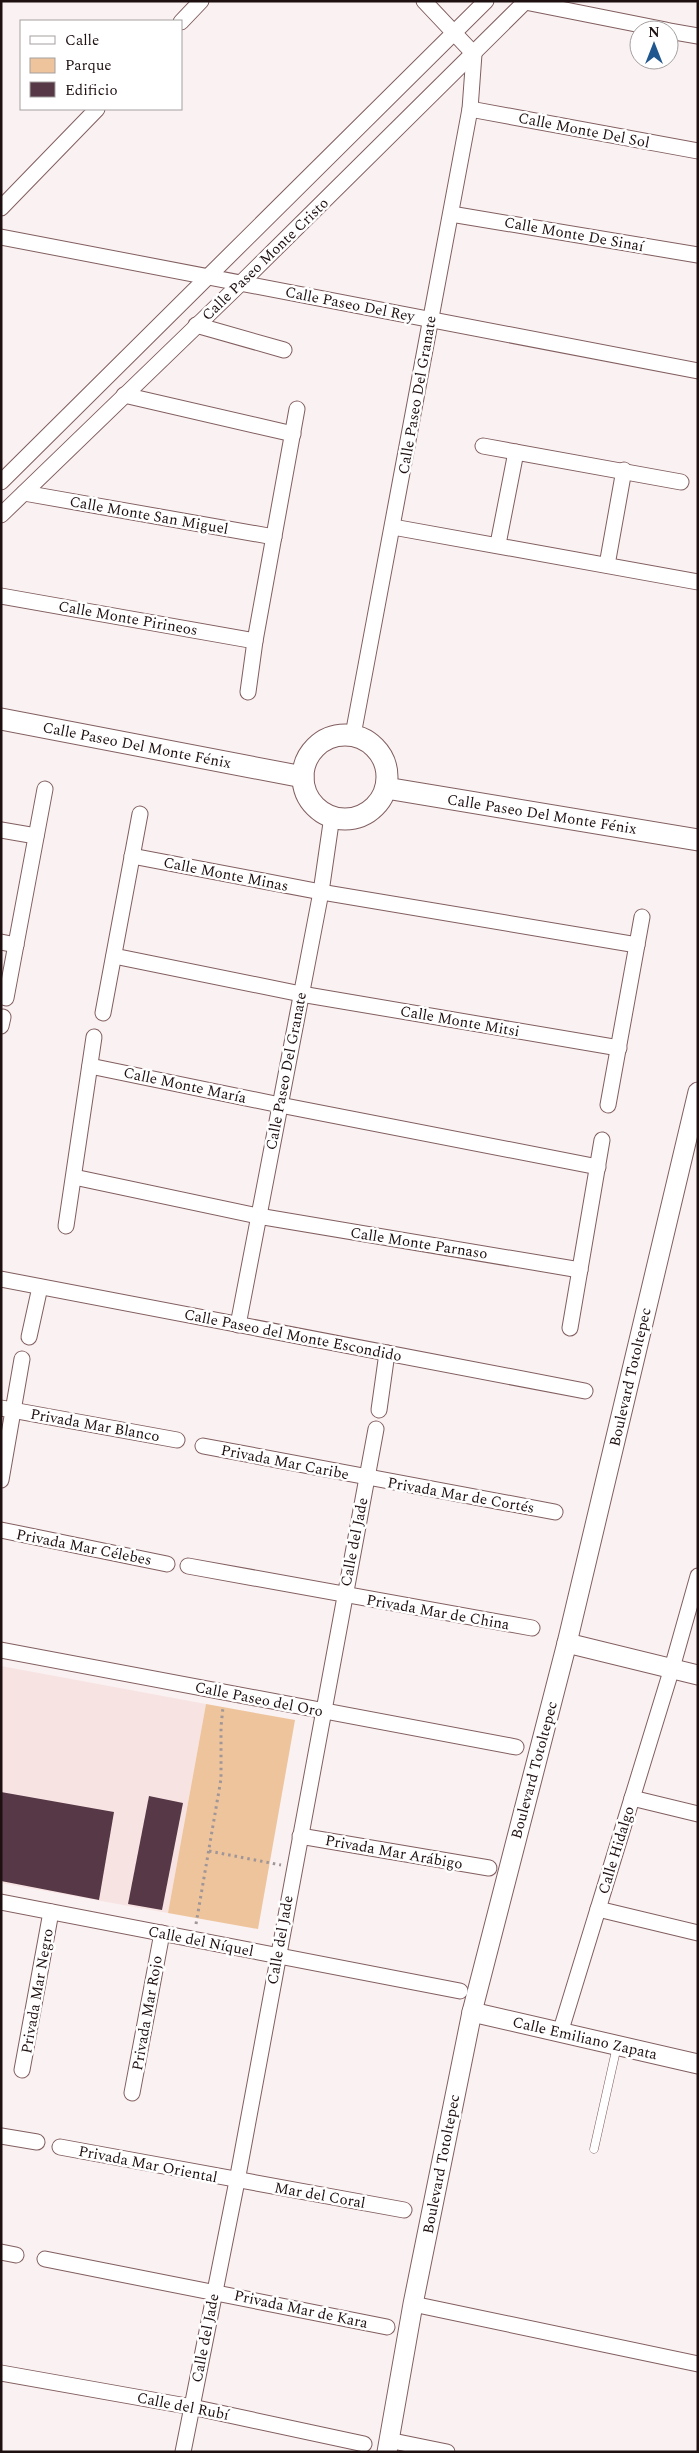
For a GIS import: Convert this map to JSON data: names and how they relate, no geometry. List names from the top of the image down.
{
  "streets": {
    "main road": ["Calle Paseo Del Monte Fénix"],
    "street": [
      "Calle Monte Del Sol",
      "Calle Monte De Sinaí",
      "Calle Paseo Monte Cristo",
      "Calle Paseo Del Rey",
      "Calle Paseo Del Granate",
      "Calle Monte San Miguel",
      "Calle Monte Pirineos",
      "Calle Monte Minas",
      "Calle Monte Mitsi",
      "Calle Monte María",
      "Calle Monte Parnaso",
      "Calle Paseo del Monte Escondido",
      "Boulevard Totoltepec",
      "Privada Mar Blanco",
      "Privada Mar Caribe",
      "Privada Mar de Cortés",
      "Calle del Jade",
      "Privada Mar Célebes",
      "Privada Mar de China",
      "Calle Paseo del Oro",
      "Calle Hidalgo",
      "Privada Mar Arábigo",
      "Calle del Níquel",
      "Privada Mar Negro",
      "Privada Mar Rojo",
      "Calle Emiliano Zapata",
      "Privada Mar Oriental",
      "Mar del Coral",
      "Privada Mar de Kara",
      "Calle del Rubí"
    ]
  },
  "crossings": [
    ["Calle Monte Del Sol", "Calle Paseo Del Granate"],
    ["Calle Monte De Sinaí", "Calle Paseo Del Granate"],
    ["Calle Paseo Monte Cristo", "Calle Paseo Del Rey"],
    ["Calle Paseo Monte Cristo", "Calle Paseo Del Granate"],
    ["Calle Paseo Monte Cristo", "Calle Monte San Miguel"],
    ["Calle Paseo Del Rey", "Calle Paseo Del Granate"],
    ["Calle Paseo Del Granate", "Calle Paseo Del Monte Fénix"],
    ["Calle Paseo Del Granate", "Calle Monte Minas"],
    ["Calle Paseo Del Granate", "Calle Monte Mitsi"],
    ["Calle Paseo Del Granate", "Calle Monte María"],
    ["Calle Paseo Del Granate", "Calle Monte Parnaso"],
    ["Calle Paseo Del Granate", "Calle Paseo del Monte Escondido"],
    ["Boulevard Totoltepec", "Calle Emiliano Zapata"],
    ["Privada Mar Caribe", "Privada Mar de Cortés"],
    ["Privada Mar Caribe", "Calle del Jade"],
    ["Privada Mar de Cortés", "Calle del Jade"],
    ["Calle del Jade", "Privada Mar de China"],
    ["Calle del Jade", "Calle Paseo del Oro"],
    ["Calle del Jade", "Privada Mar Arábigo"],
    ["Calle del Jade", "Calle del Níquel"],
    ["Calle del Jade", "Privada Mar Oriental"],
    ["Calle del Jade", "Mar del Coral"],
    ["Calle del Jade", "Privada Mar de Kara"],
    ["Calle del Jade", "Calle del Rubí"],
    ["Calle Hidalgo", "Calle Emiliano Zapata"],
    ["Calle del Níquel", "Privada Mar Negro"],
    ["Calle del Níquel", "Privada Mar Rojo"],
    ["Privada Mar Oriental", "Mar del Coral"]
  ],
  "legend": ["Calle", "Parque", "Edificio"],
  "north": "top"
}
